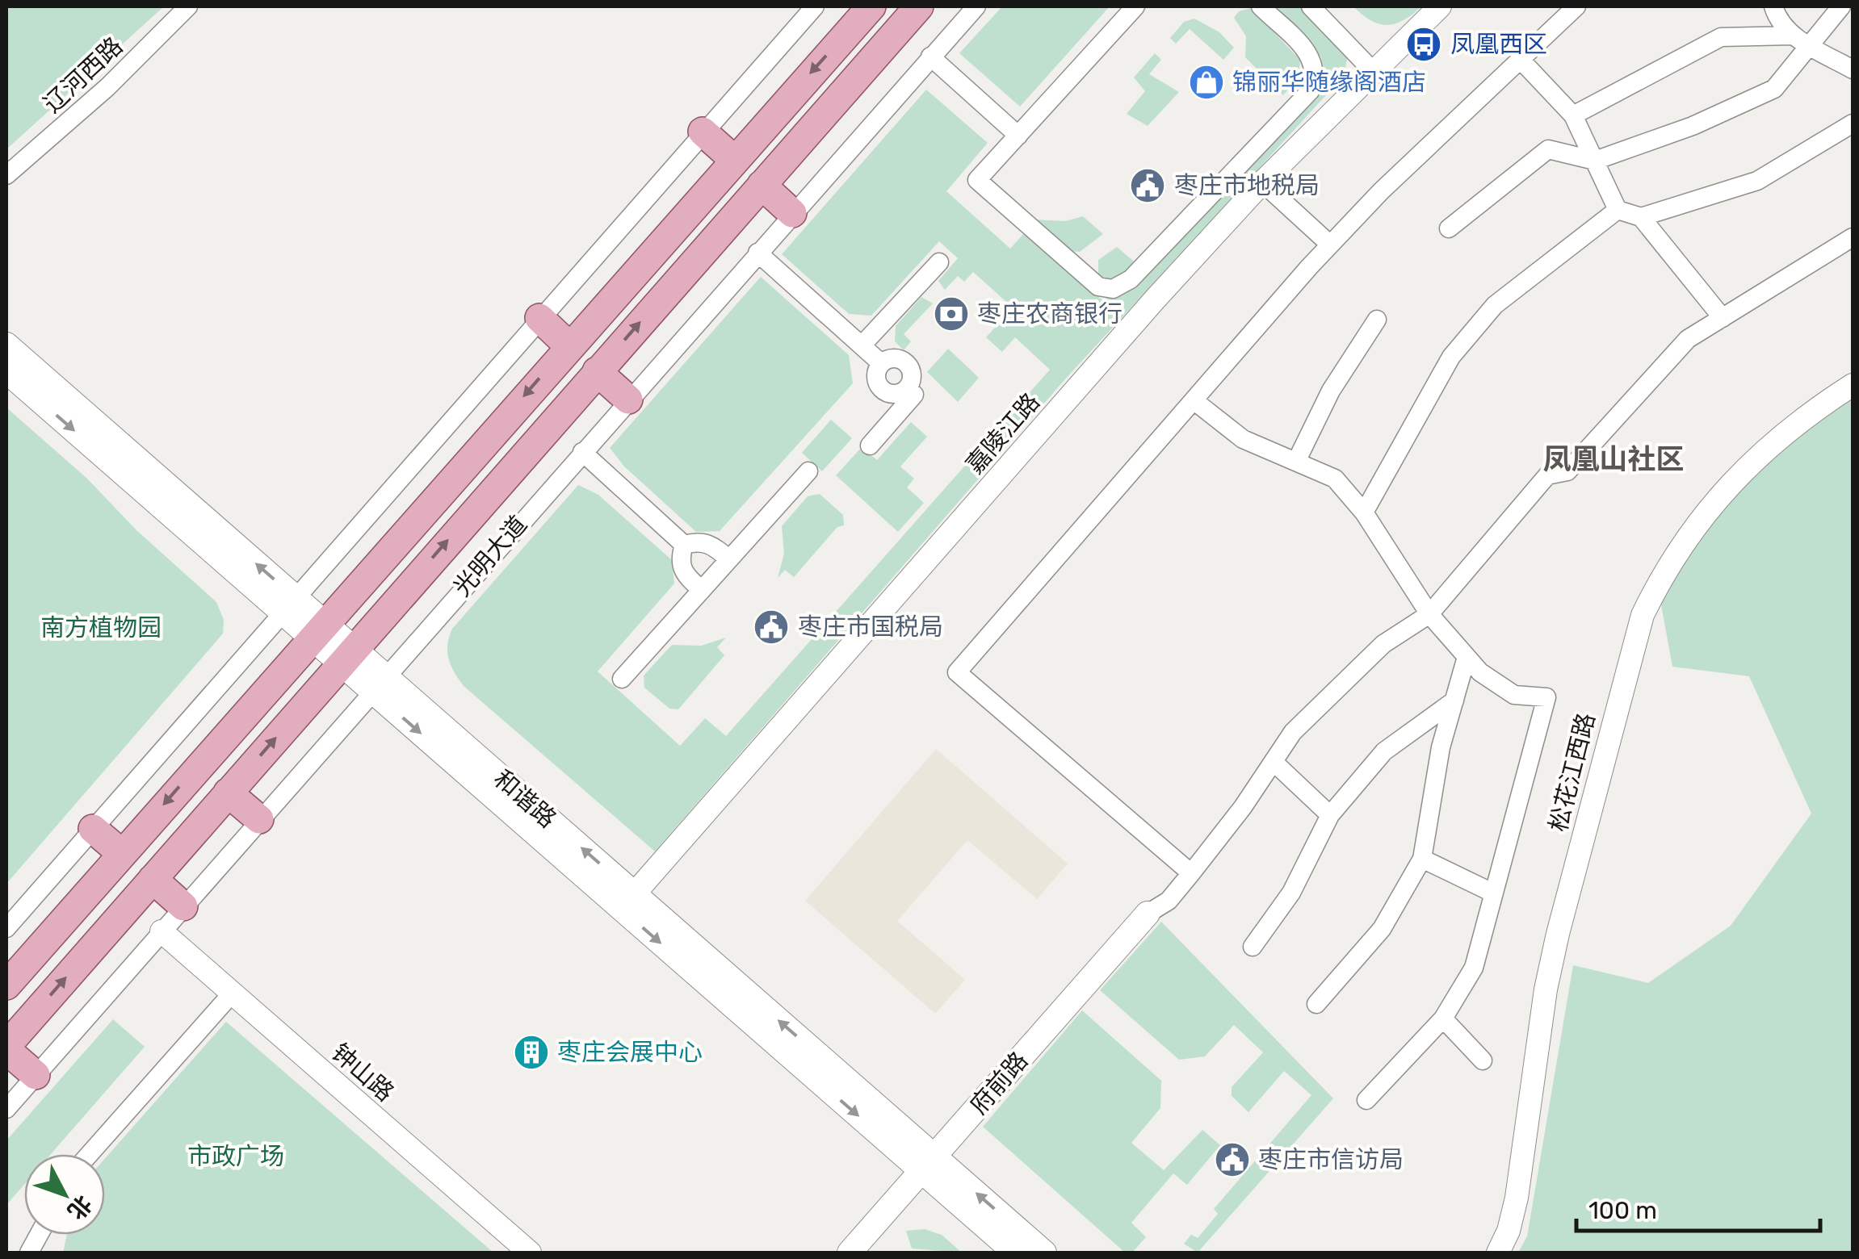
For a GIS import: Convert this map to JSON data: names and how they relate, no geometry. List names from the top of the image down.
{
  "streets": {
    "main road": ["光明大道", "和谐路", "府前路"],
    "street": [
      "辽河西路",
      "嘉陵江路",
      "松花江西路",
      "钟山路"
    ]
  },
  "crossings": [
    ["嘉陵江路", "和谐路"],
    ["光明大道", "和谐路"],
    ["光明大道", "钟山路"],
    ["和谐路", "府前路"]
  ],
  "districts": ["凤凰山社区"],
  "parks": ["南方植物园", "市政广场"],
  "places": {
    "bus stop": ["凤凰西区"],
    "shop": ["锦丽华随缘阁酒店"],
    "public building": ["枣庄市地税局", "枣庄市国税局", "枣庄市信访局"],
    "bank": ["枣庄农商银行"],
    "building": ["枣庄会展中心"]
  },
  "scale_bar": "100 m",
  "north": "bottom right"
}
